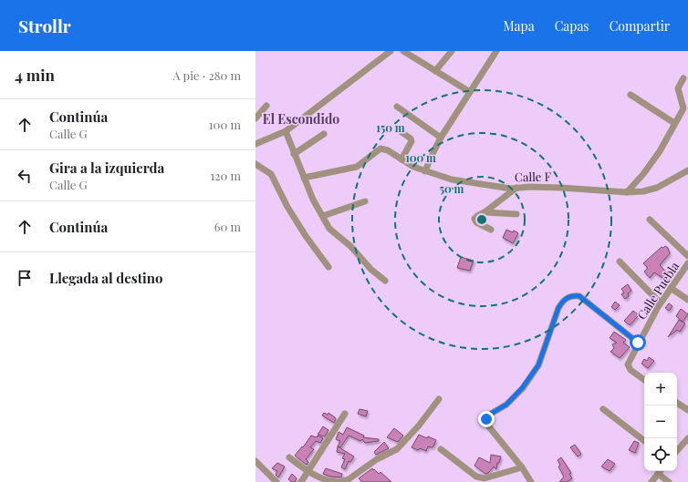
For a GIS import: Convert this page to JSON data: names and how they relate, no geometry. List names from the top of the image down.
{
  "streets": {
    "street": ["Calle F", "Calle Puebla"]
  },
  "districts": ["El Escondido"],
  "page": {
    "header": "Strollr",
    "nav": ["Mapa", "Capas", "Compartir"],
    "heading": ["4 min", "A pie · 280 m"],
    "list": [
      ["Continúa", "Calle G", "100 m"],
      ["Gira a la izquierda", "Calle G", "120 m"],
      ["Continúa", "60 m"],
      "Llegada al destino"
    ],
    "map_buttons": ["+", "−"]
  },
  "rings": ["150 m", "100 m", "50 m"]
}
